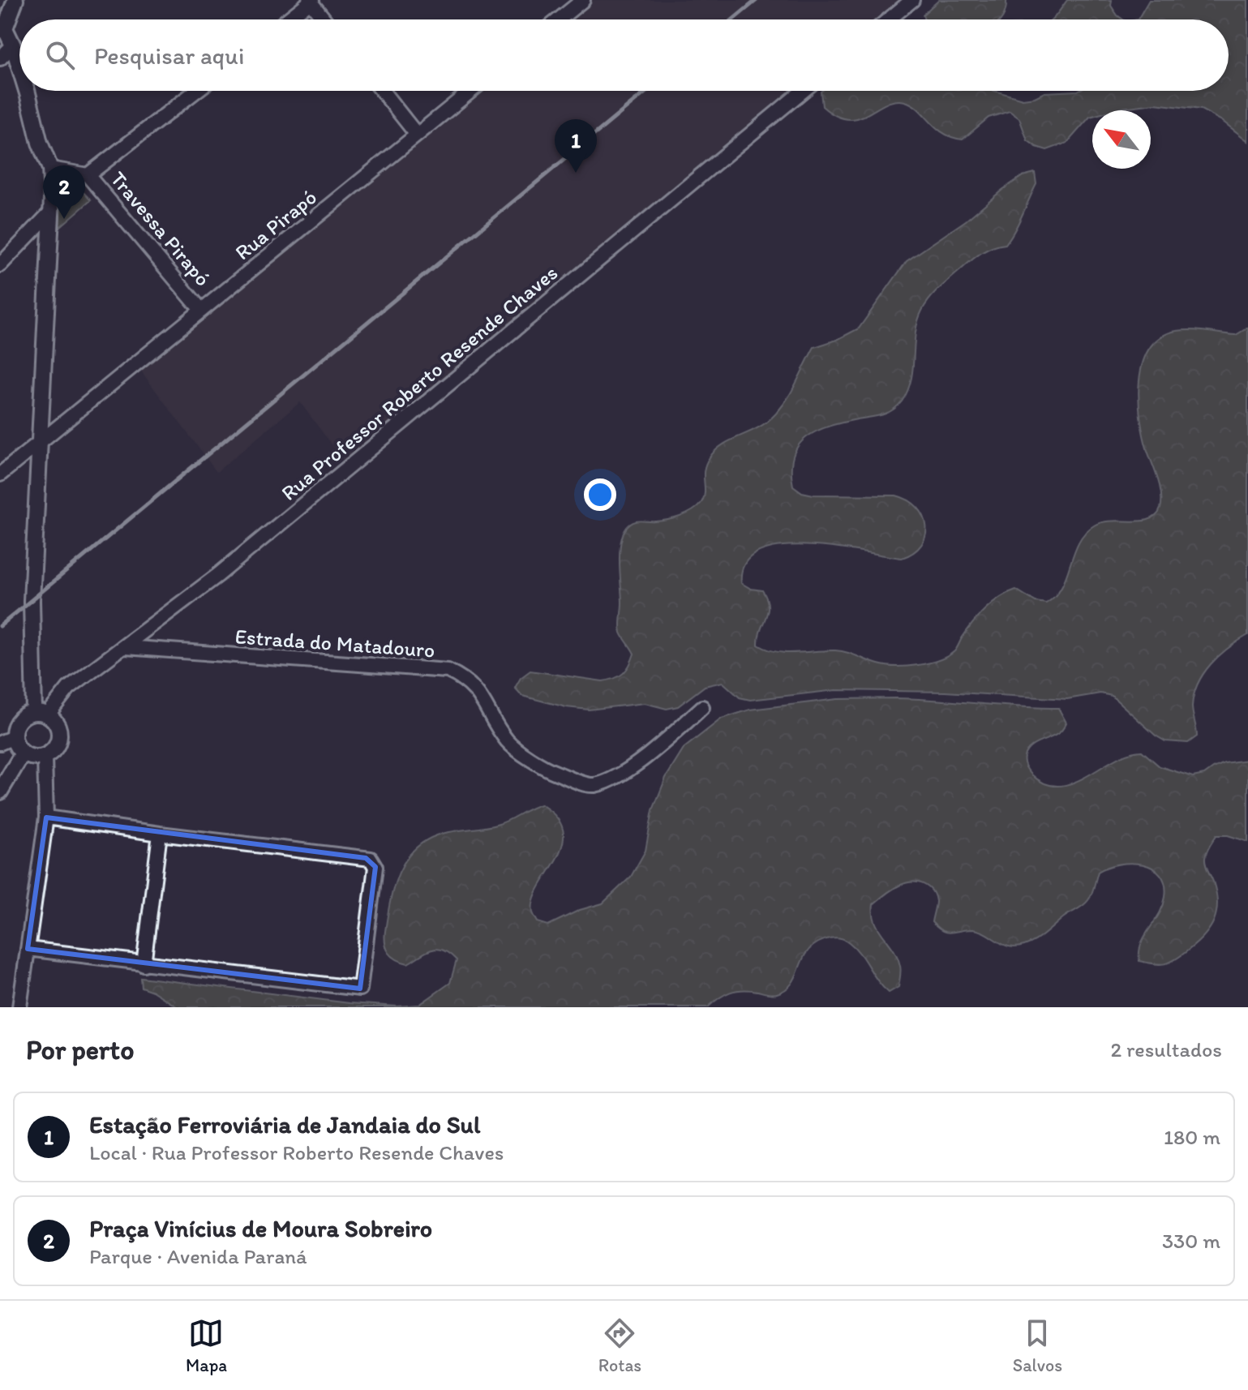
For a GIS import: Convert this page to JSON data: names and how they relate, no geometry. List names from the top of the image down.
{
  "streets": {
    "street": [
      "Rua Pirapó",
      "Travessa Pirapó",
      "Rua Professor Roberto Resende Chaves",
      "Estrada do Matadouro"
    ]
  },
  "crossings": [
    ["Rua Pirapó", "Travessa Pirapó"],
    ["Rua Professor Roberto Resende Chaves", "Estrada do Matadouro"]
  ],
  "north": "top left",
  "page": {
    "search": "Pesquisar aqui",
    "pins": ["1", "2"],
    "heading": ["Por perto", "2 resultados"],
    "list": [
      {
        "mark": "1",
        "name": "Estação Ferroviária de Jandaia do Sul",
        "note": "Local · Rua Professor Roberto Resende Chaves",
        "value": "180 m"
      },
      {
        "mark": "2",
        "name": "Praça Vinícius de Moura Sobreiro",
        "note": "Parque · Avenida Paraná",
        "value": "330 m"
      }
    ],
    "nav": ["Mapa", "Rotas", "Salvos"]
  }
}
